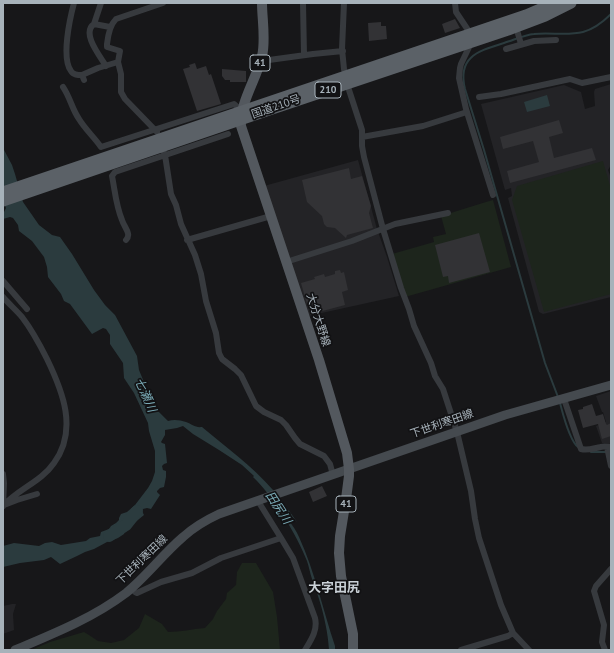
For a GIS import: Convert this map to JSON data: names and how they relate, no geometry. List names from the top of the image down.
{
  "streets": {
    "highway": ["210", "国道210号"],
    "main road": ["41", "大分大野線", "下世利寒田線"]
  },
  "crossings": [
    ["41", "国道210号"],
    ["41", "大分大野線"],
    ["国道210号", "大分大野線"],
    ["大分大野線", "下世利寒田線"]
  ],
  "districts": ["大字田尻"],
  "water": ["七瀬川", "田尻川"]
}
